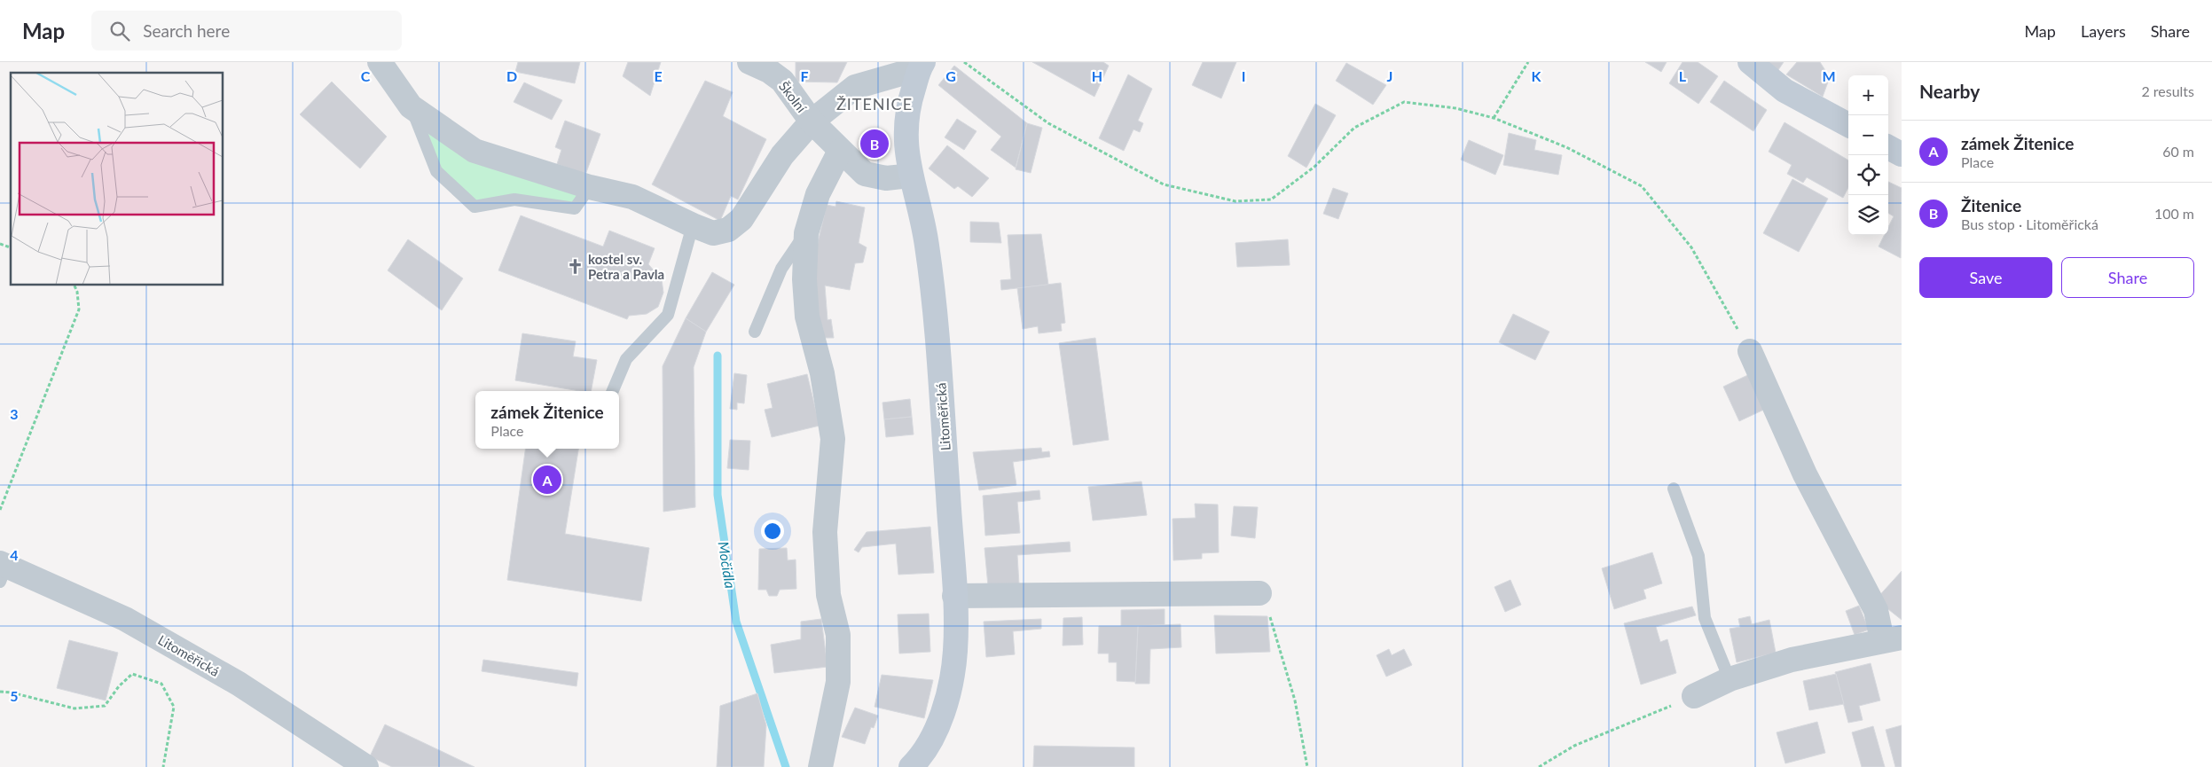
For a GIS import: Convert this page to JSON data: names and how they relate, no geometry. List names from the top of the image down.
{
  "streets": {
    "street": ["Školní", "Litoměřická"]
  },
  "crossings": [
    ["Školní", "Litoměřická"]
  ],
  "districts": ["ŽITENICE"],
  "water": ["Močidla"],
  "places": {
    "church": ["kostel sv. Petra a Pavla"]
  },
  "page": {
    "header": "Map",
    "search": "Search here",
    "nav": ["Map", "Layers", "Share"],
    "heading": ["Nearby", "2 results"],
    "map_buttons": ["+", "−"],
    "list": [
      {
        "mark": "A",
        "name": "zámek Žitenice",
        "note": "Place",
        "value": "60 m"
      },
      {
        "mark": "B",
        "name": "Žitenice",
        "note": "Bus stop · Litoměřická",
        "value": "100 m"
      }
    ],
    "pins": ["B", "A"],
    "buttons": ["Save", "Share"],
    "popup": ["zámek Žitenice", "Place"]
  },
  "grid": {
    "columns": [
      "C",
      "D",
      "E",
      "F",
      "G",
      "H",
      "I",
      "J",
      "K",
      "L",
      "M"
    ],
    "rows": ["3", "4", "5"]
  }
}
